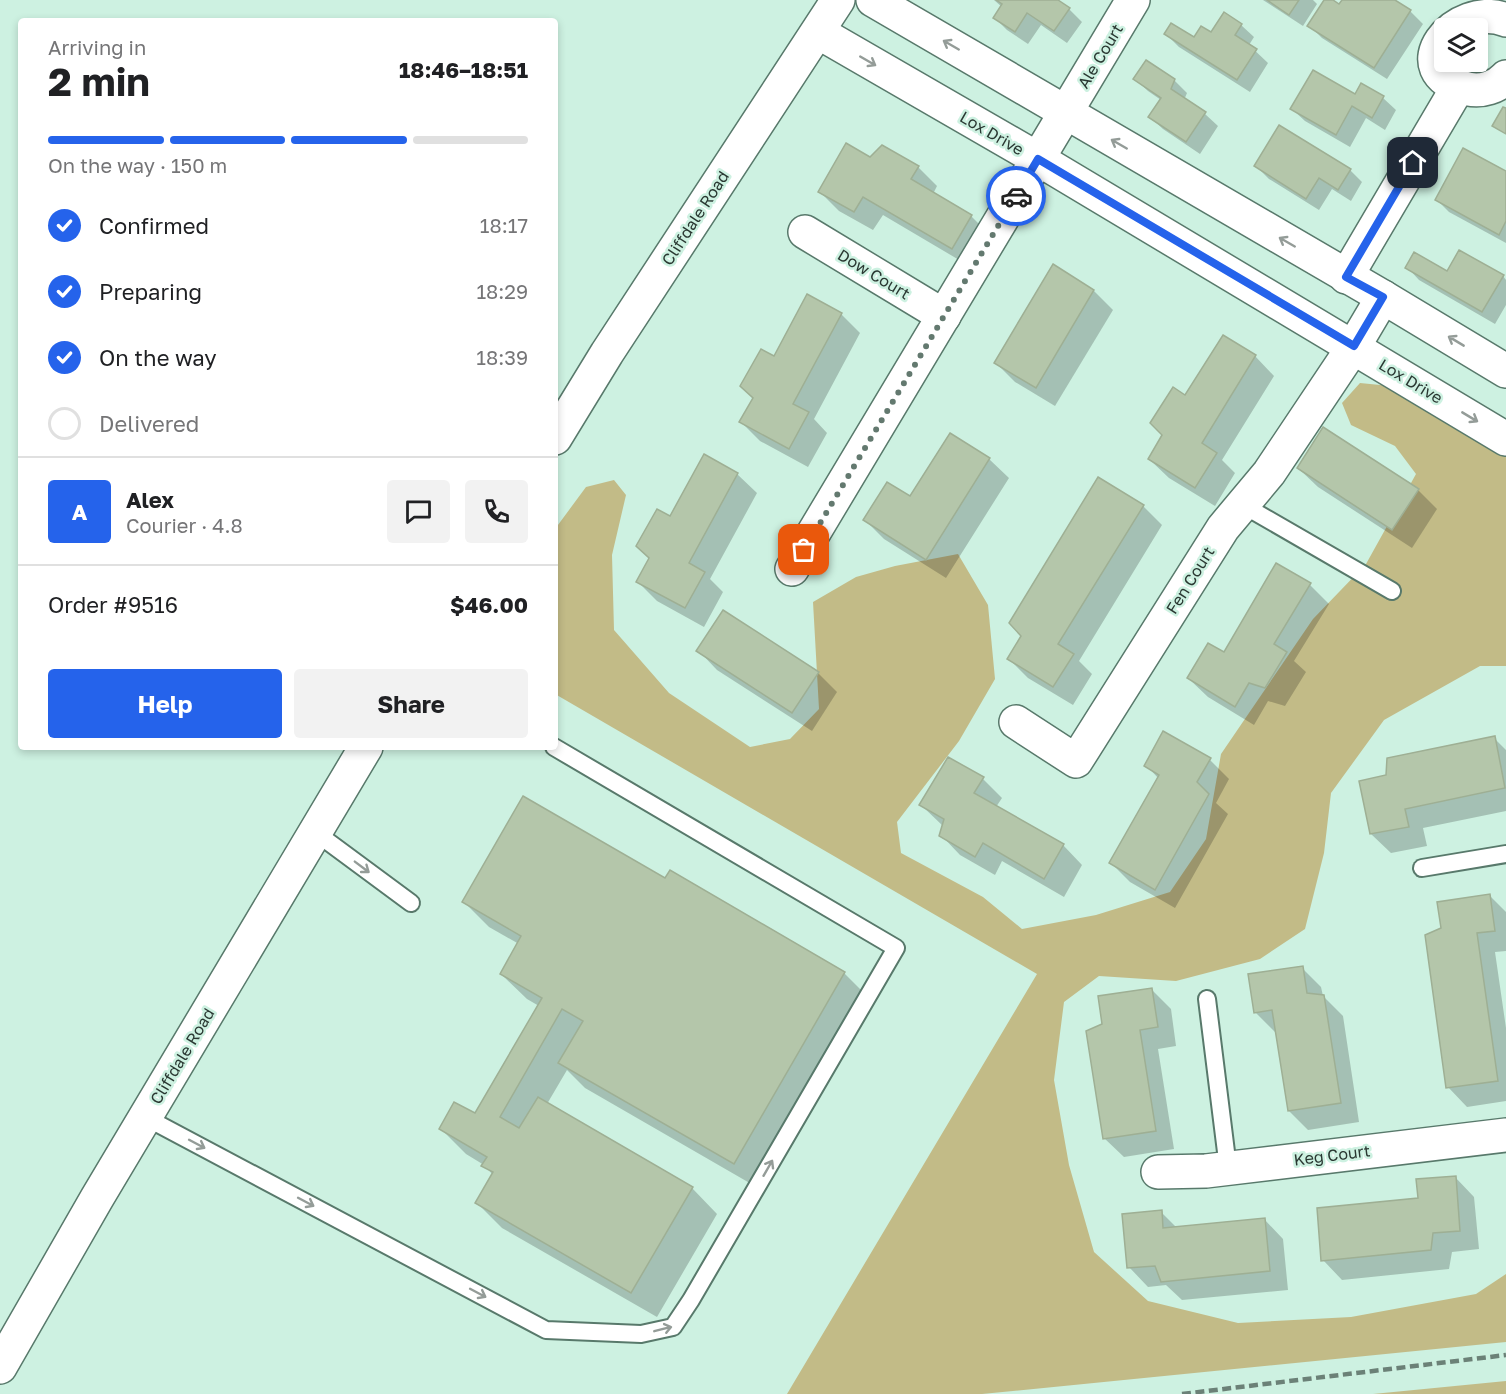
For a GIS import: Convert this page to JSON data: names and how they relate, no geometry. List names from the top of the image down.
{
  "streets": {
    "street": [
      "Ale Court",
      "Lox Drive",
      "Cliffdale Road",
      "Dow Court",
      "Fen Court",
      "Keg Court"
    ]
  },
  "crossings": [
    ["Ale Court", "Lox Drive"],
    ["Lox Drive", "Cliffdale Road"],
    ["Lox Drive", "Fen Court"]
  ],
  "page": {
    "heading": ["2 min", "Arriving in", "18:46–18:51"],
    "panel": [
      "Alex",
      "Courier · 4.8",
      "Order #9516",
      "$46.00"
    ],
    "bar": "On the way · 150 m",
    "list": [
      ["Confirmed", "18:17"],
      ["Preparing", "18:29"],
      ["On the way", "18:39"],
      "Delivered"
    ],
    "round": "A",
    "buttons": ["Help", "Share"]
  }
}
